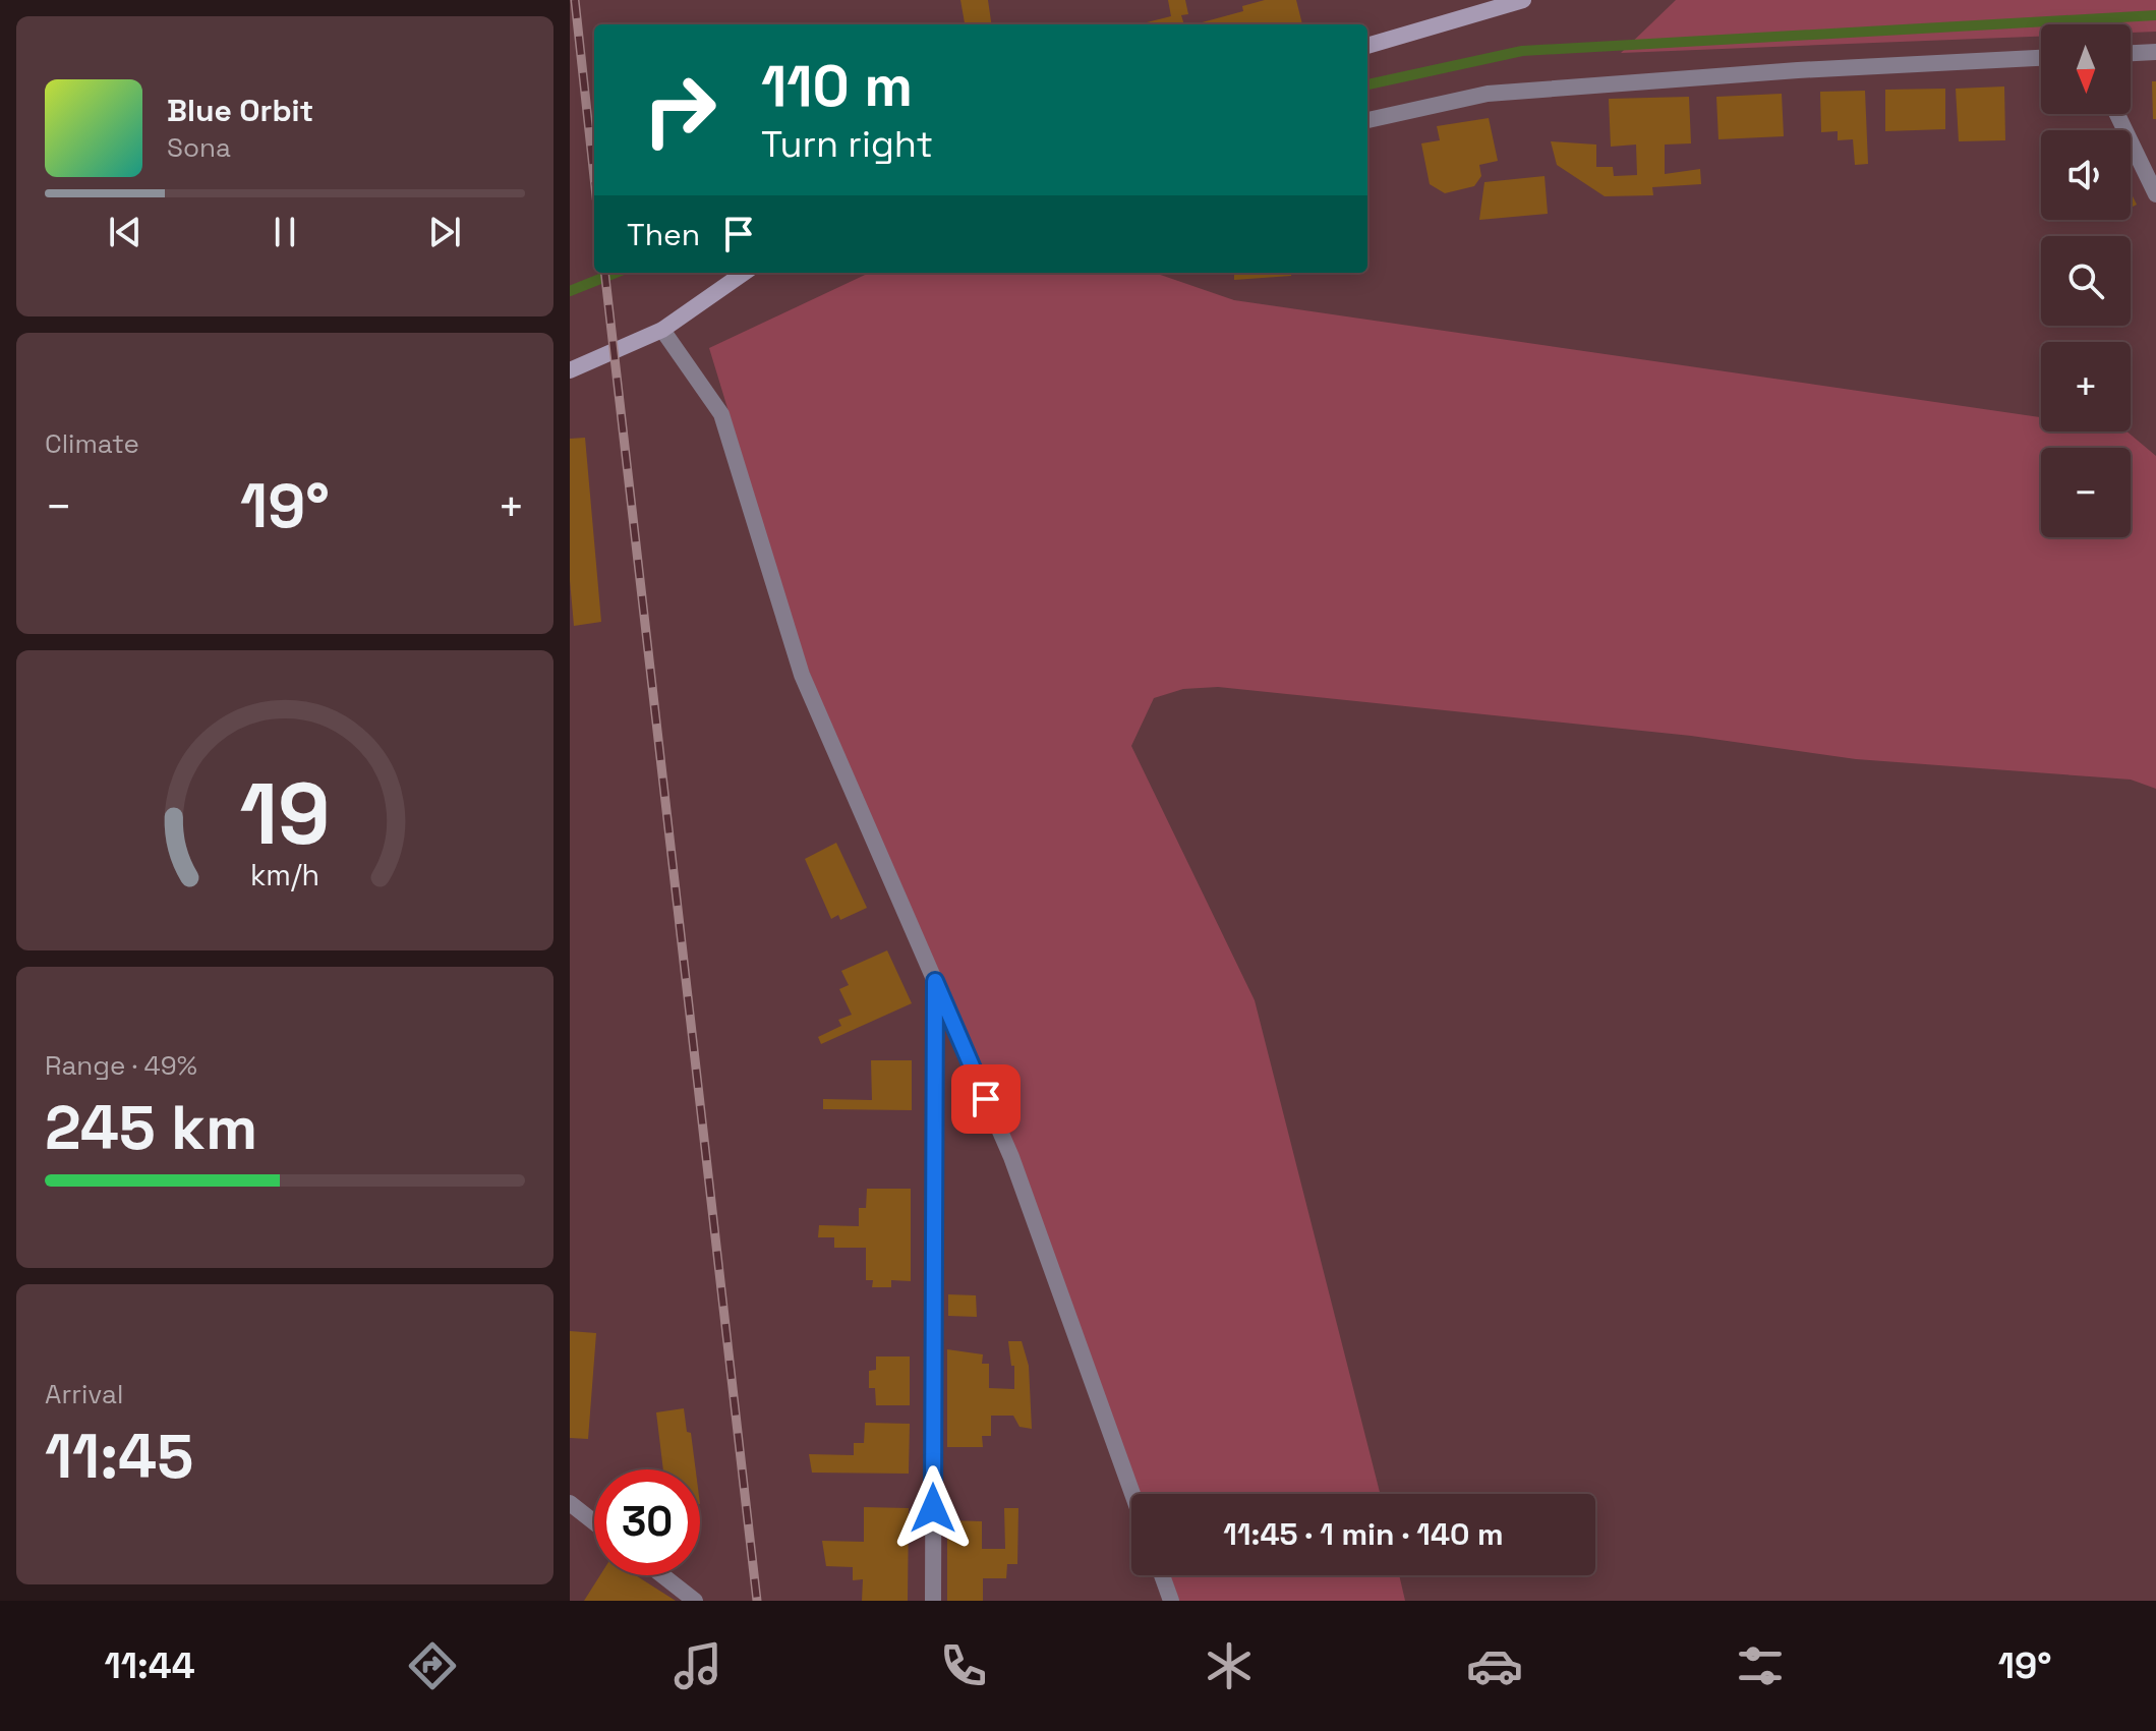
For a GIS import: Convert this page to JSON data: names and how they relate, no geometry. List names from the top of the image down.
{
  "north": "bottom",
  "page": {
    "map_buttons": ["+", "−"],
    "turn": ["110 m", "Turn right"],
    "song": ["Blue Orbit", "Sona"],
    "then": "Then",
    "tile": [
      "Climate",
      ["Range · 49%", "245 km"],
      ["Arrival", "11:45"]
    ],
    "heat": ["−", "19°", "+"],
    "limit": "30",
    "trip": "11:45 · 1 min · 140 m",
    "tabs": ["11:44", "19°"],
    "gauge": ["19", "km/h"]
  }
}
